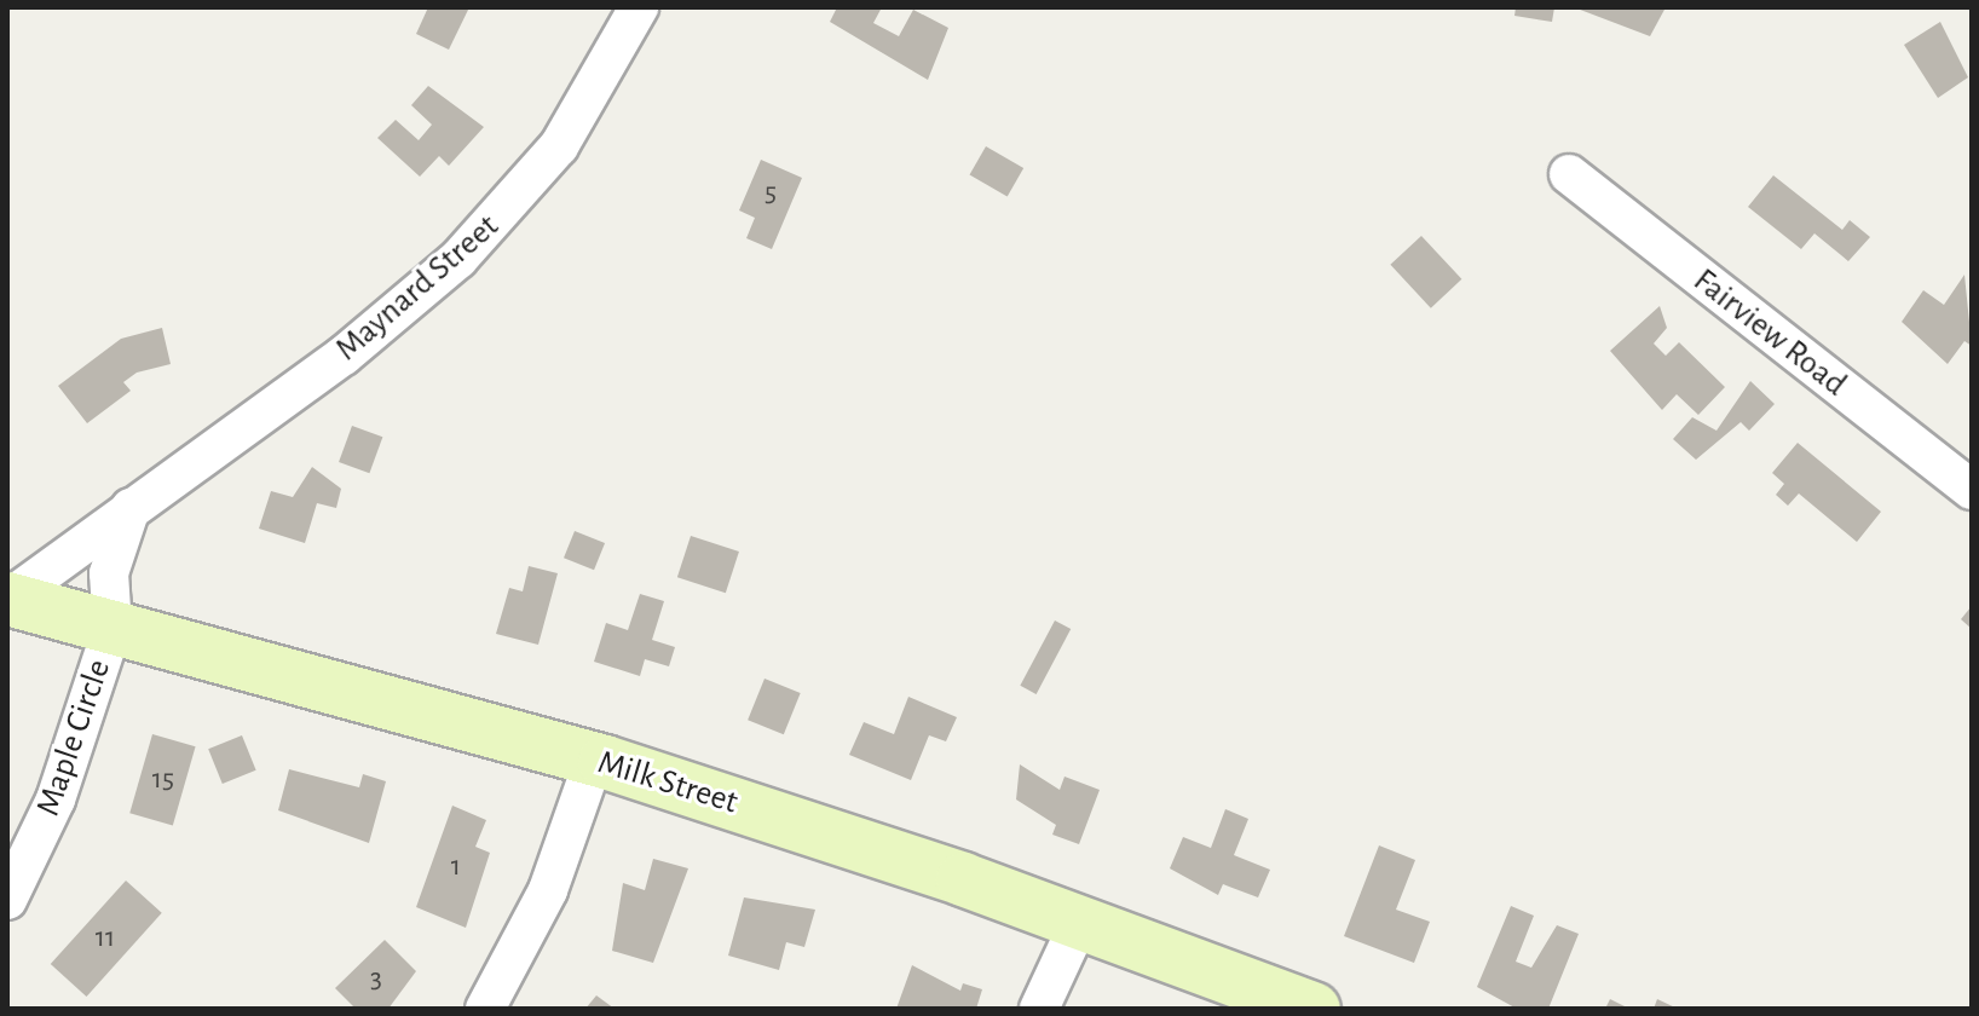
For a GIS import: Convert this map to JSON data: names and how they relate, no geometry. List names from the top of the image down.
{
  "streets": {
    "main road": ["Milk Street"],
    "street": ["Maynard Street", "Fairview Road", "Maple Circle"]
  },
  "crossings": [
    ["Maynard Street", "Milk Street"],
    ["Maple Circle", "Milk Street"]
  ],
  "house_numbers": [
    "5",
    "15",
    "1",
    "11",
    "3"
  ]
}
